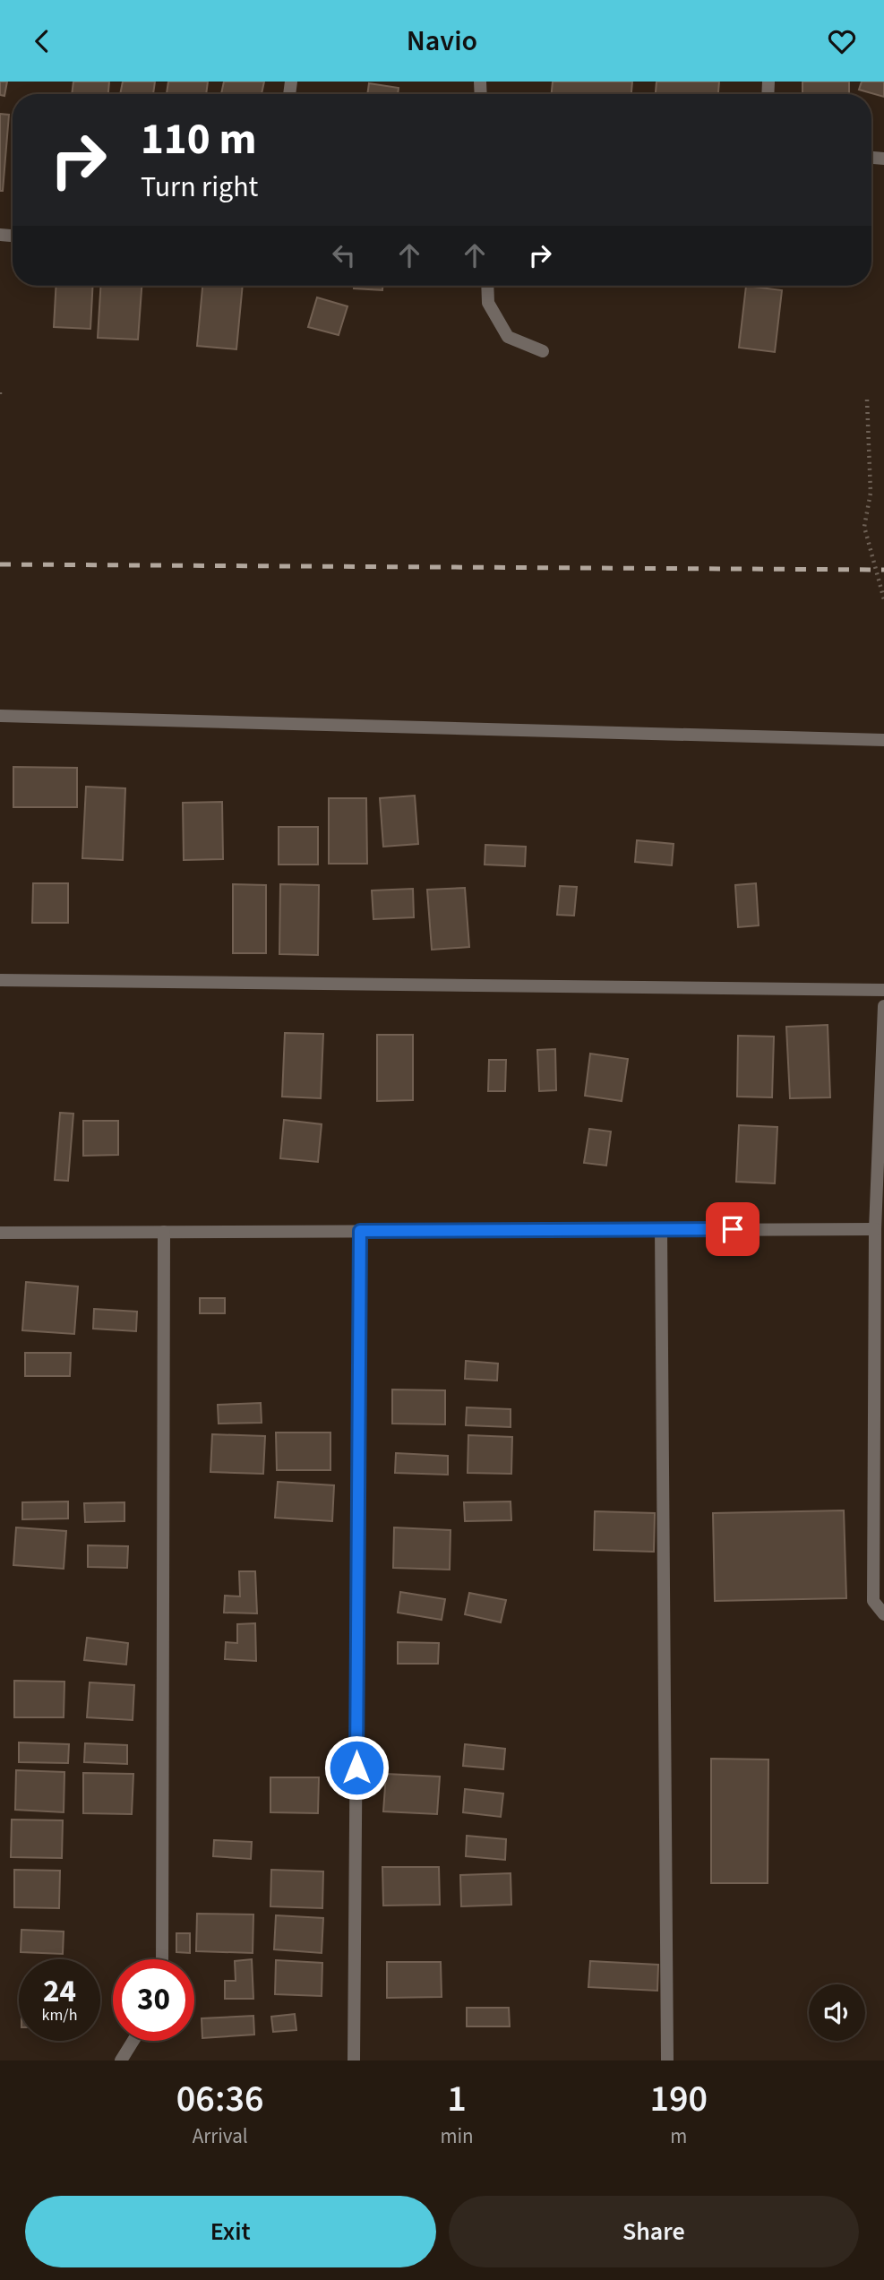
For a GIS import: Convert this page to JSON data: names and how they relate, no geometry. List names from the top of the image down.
{
  "page": {
    "header": "Navio",
    "turn": ["110 m", "Turn right"],
    "speed": "24 km/h",
    "limit": "30",
    "eta": [
      "06:36",
      "Arrival",
      "1",
      "min",
      "190",
      "m"
    ],
    "buttons": ["Exit", "Share"]
  }
}
